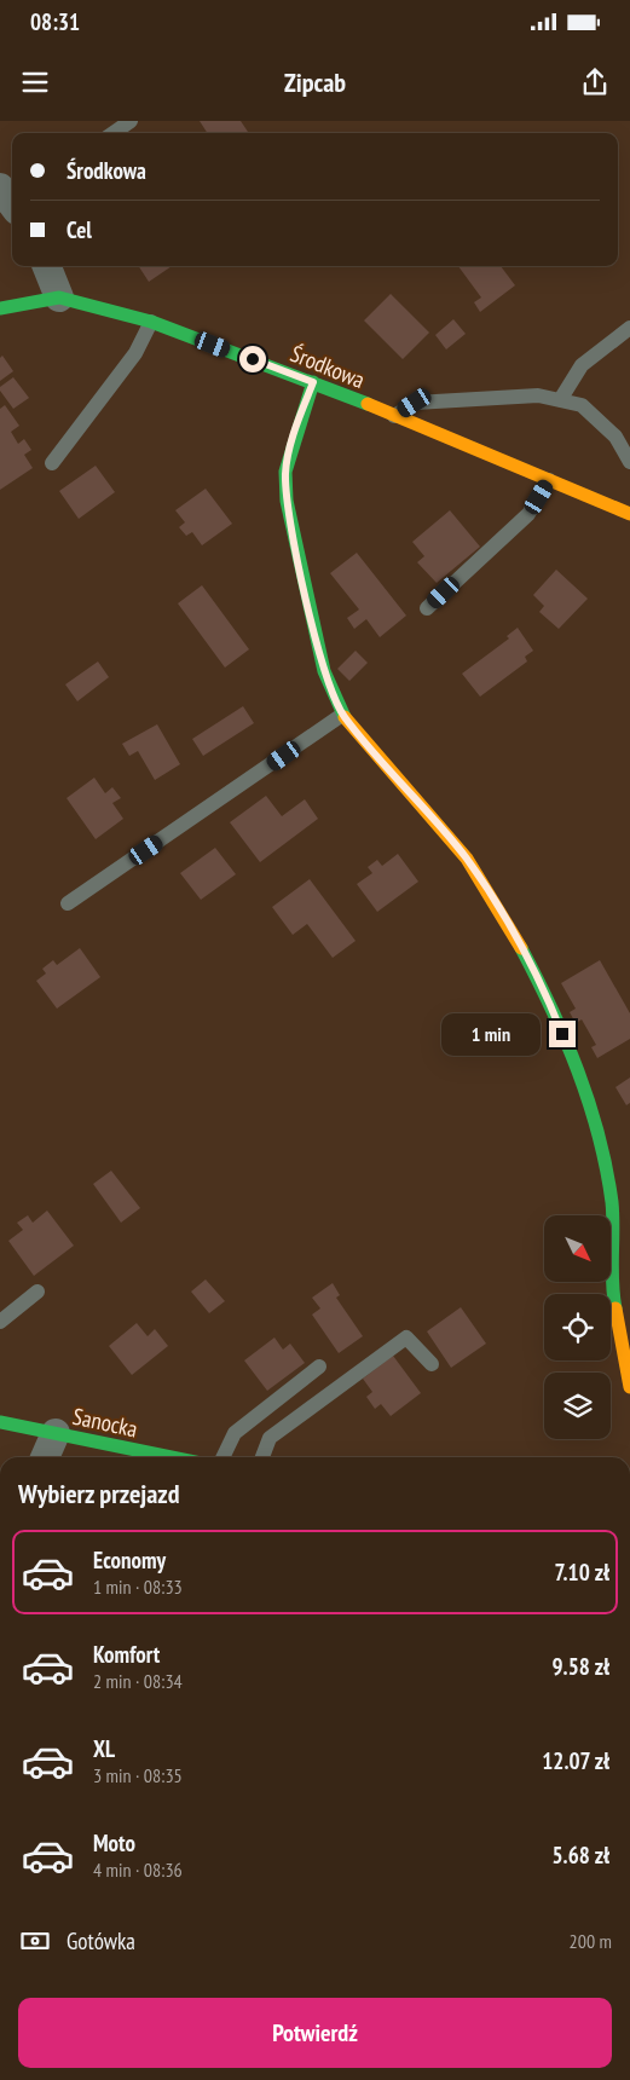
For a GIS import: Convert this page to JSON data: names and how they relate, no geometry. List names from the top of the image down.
{
  "streets": {
    "street": ["Środkowa", "Sanocka"]
  },
  "north": "bottom right",
  "page": {
    "status": "08:31",
    "header": "Zipcab",
    "banner": ["Środkowa", "Cel"],
    "bubble": "1 min",
    "heading": "Wybierz przejazd",
    "list": [
      {
        "name": "Economy",
        "note": "1 min · 08:33",
        "value": "7.10 zł"
      },
      {
        "name": "Komfort",
        "note": "2 min · 08:34",
        "value": "9.58 zł"
      },
      {
        "name": "XL",
        "note": "3 min · 08:35",
        "value": "12.07 zł"
      },
      {
        "name": "Moto",
        "note": "4 min · 08:36",
        "value": "5.68 zł"
      }
    ],
    "pay": ["Gotówka", "200 m"],
    "buttons": "Potwierdź"
  }
}
